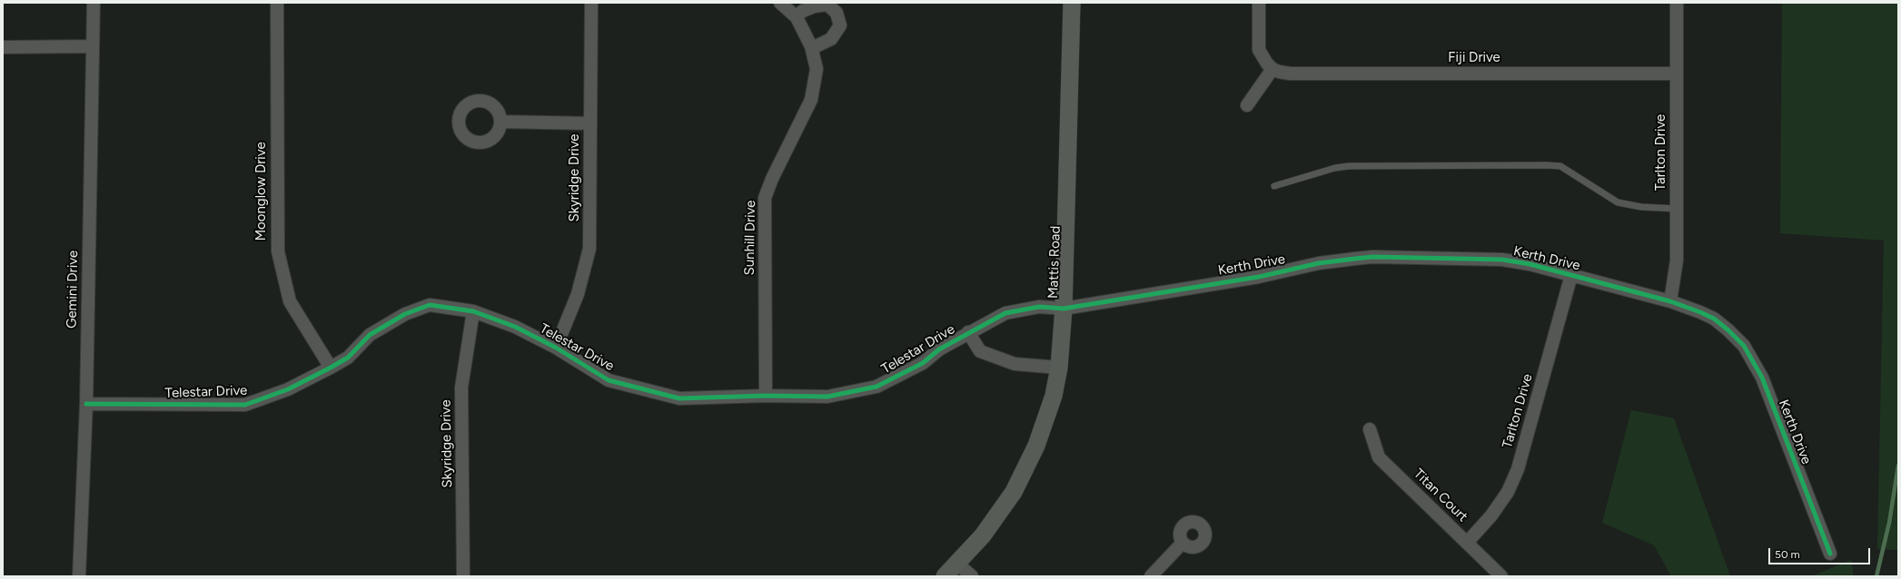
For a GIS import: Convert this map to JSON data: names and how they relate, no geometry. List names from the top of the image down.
{
  "streets": {
    "main road": ["Mattis Road"],
    "street": [
      "Fiji Drive",
      "Tarlton Drive",
      "Skyridge Drive",
      "Moonglow Drive",
      "Sunhill Drive",
      "Kerth Drive",
      "Gemini Drive",
      "Telestar Drive",
      "Titan Court"
    ]
  },
  "crossings": [
    ["Fiji Drive", "Tarlton Drive"],
    ["Tarlton Drive", "Kerth Drive"],
    ["Tarlton Drive", "Titan Court"],
    ["Skyridge Drive", "Telestar Drive"],
    ["Moonglow Drive", "Telestar Drive"],
    ["Sunhill Drive", "Telestar Drive"],
    ["Kerth Drive", "Mattis Road"],
    ["Kerth Drive", "Telestar Drive"],
    ["Mattis Road", "Telestar Drive"],
    ["Gemini Drive", "Telestar Drive"]
  ],
  "scale_bar": "50 m"
}
